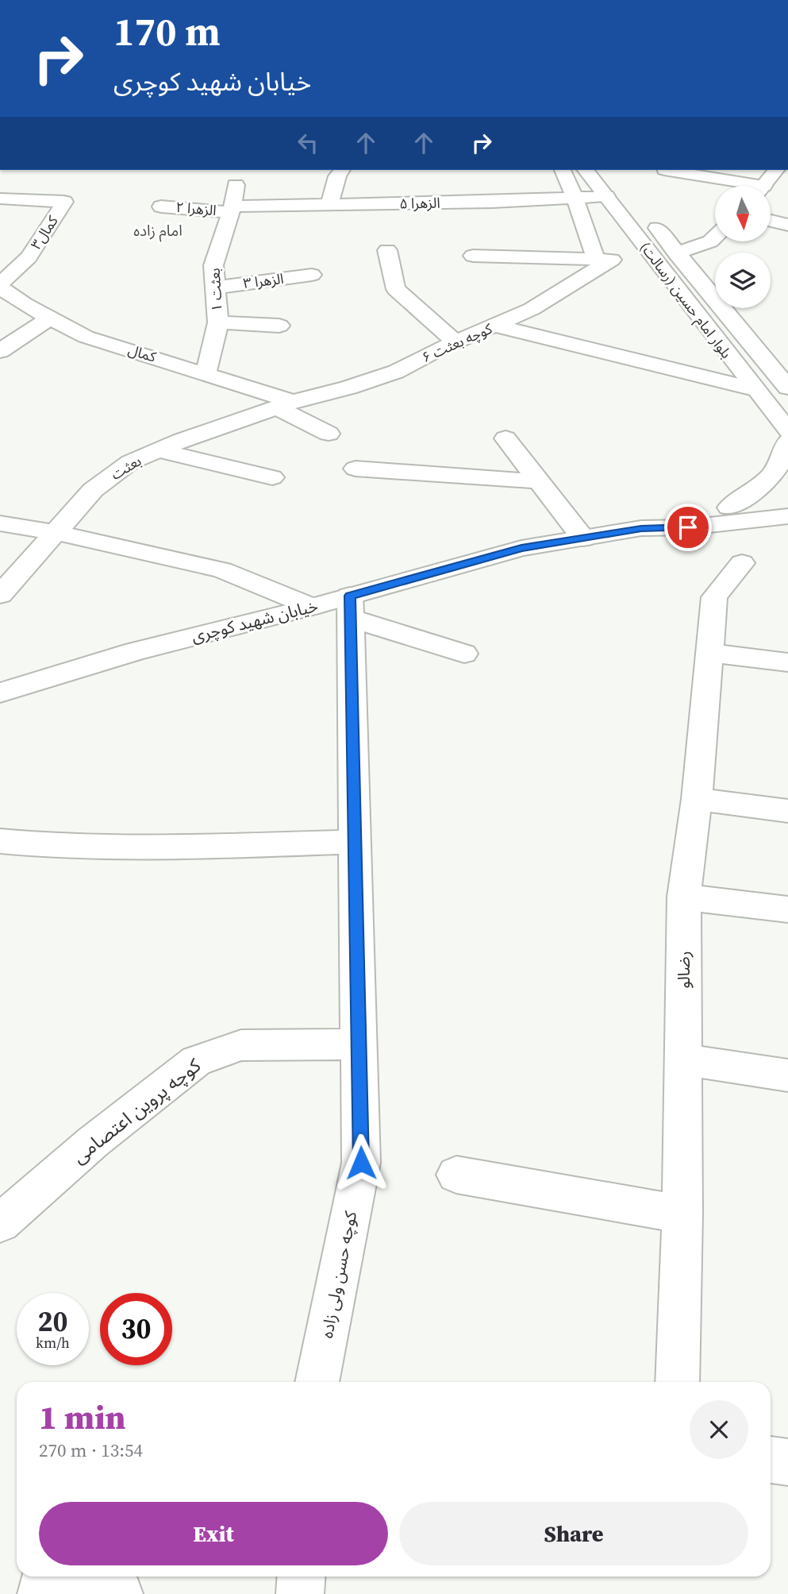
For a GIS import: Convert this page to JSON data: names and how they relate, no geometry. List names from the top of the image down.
{
  "streets": {
    "street": [
      "الزهرا ۵",
      "الزهرا ۲",
      "کمال۳",
      "الزهرا ۳",
      "بعثت ۱",
      "بلوار امام حسین (رسالت)",
      "کوچه بعثت ۶",
      "کمال",
      "بعثت",
      "خیابان شهید کوچری",
      "رضالو",
      "کوچه پروین اعتصامی",
      "کوچه حسن ولی زاده"
    ]
  },
  "crossings": [
    ["الزهرا ۵", "الزهرا ۲"],
    ["الزهرا ۵", "بعثت ۱"],
    ["الزهرا ۵", "بلوار امام حسین (رسالت)"],
    ["الزهرا ۲", "بعثت ۱"],
    ["الزهرا ۳", "بعثت ۱"],
    ["بعثت ۱", "کمال"],
    ["کوچه بعثت ۶", "کمال"],
    ["کوچه بعثت ۶", "بعثت"],
    ["کمال", "بعثت"],
    ["خیابان شهید کوچری", "کوچه حسن ولی زاده"],
    ["کوچه پروین اعتصامی", "کوچه حسن ولی زاده"]
  ],
  "districts": ["امام زاده"],
  "north": "bottom",
  "page": {
    "turn": ["170 m", "خیابان شهید کوچری"],
    "speed": "20 km/h",
    "limit": "30",
    "heading": ["1 min", "270 m · 13:54"],
    "buttons": ["Exit", "Share"]
  }
}
